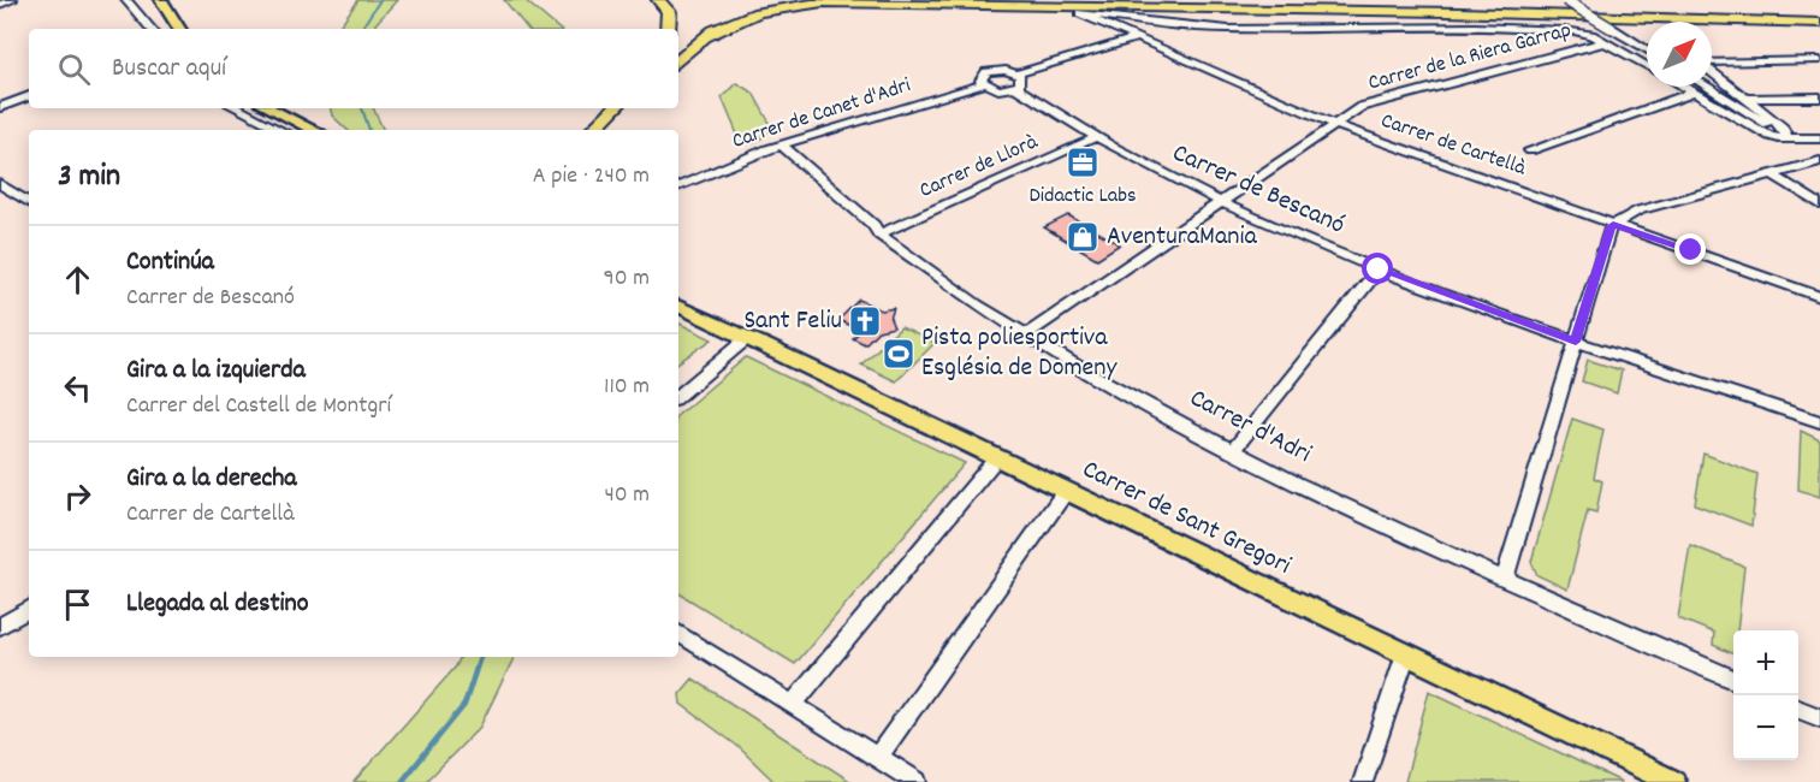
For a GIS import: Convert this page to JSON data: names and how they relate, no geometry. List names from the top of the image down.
{
  "streets": {
    "main road": ["Carrer de Sant Gregori"],
    "street": [
      "Carrer de la Riera Garrap",
      "Carrer de Canet d'Adri",
      "Carrer de Cartellà",
      "Carrer de Llorà",
      "Carrer de Bescanó",
      "Carrer d'Adri"
    ]
  },
  "crossings": [
    ["Carrer de la Riera Garrap", "Carrer de Cartellà"],
    ["Carrer de la Riera Garrap", "Carrer de Bescanó"],
    ["Carrer de la Riera Garrap", "Carrer d'Adri"],
    ["Carrer de Canet d'Adri", "Carrer d'Adri"],
    ["Carrer de Llorà", "Carrer de Bescanó"],
    ["Carrer de Llorà", "Carrer d'Adri"]
  ],
  "places": {
    "office": ["Didactic Labs"],
    "shop": ["AventuraMania"],
    "church": ["Sant Feliu"],
    "sports": ["Pista poliesportiva Església de Domeny"]
  },
  "north": "top right",
  "page": {
    "search": "Buscar aquí",
    "heading": ["3 min", "A pie · 240 m"],
    "list": [
      ["Continúa", "Carrer de Bescanó", "90 m"],
      ["Gira a la izquierda", "Carrer del Castell de Montgrí", "110 m"],
      ["Gira a la derecha", "Carrer de Cartellà", "40 m"],
      "Llegada al destino"
    ],
    "map_buttons": ["+", "−"]
  }
}
